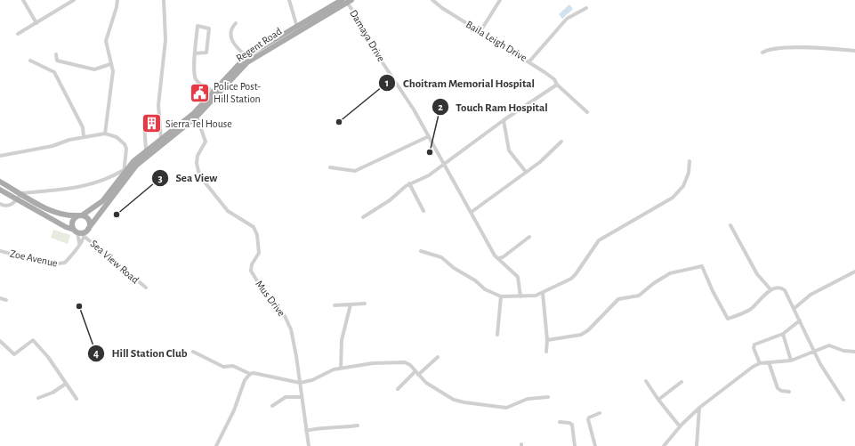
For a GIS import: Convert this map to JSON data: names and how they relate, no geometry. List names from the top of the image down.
{
  "streets": {
    "main road": ["Regent Road"],
    "street": [
      "Damaya Drive",
      "Baila Leigh Drive",
      "Zoe Avenue",
      "Sea View Road",
      "Mus Drive"
    ]
  },
  "crossings": [
    ["Damaya Drive", "Regent Road"],
    ["Regent Road", "Zoe Avenue"],
    ["Regent Road", "Sea View Road"],
    ["Regent Road", "Mus Drive"],
    ["Zoe Avenue", "Sea View Road"]
  ],
  "places": {
    "public building": ["Police Post- Hill Station"],
    "other": [
      "Choitram Memorial Hospital",
      "Touch Ram Hospital",
      "Sea View",
      "Hill Station Club"
    ],
    "building": ["Sierra Tel House"]
  }
}
